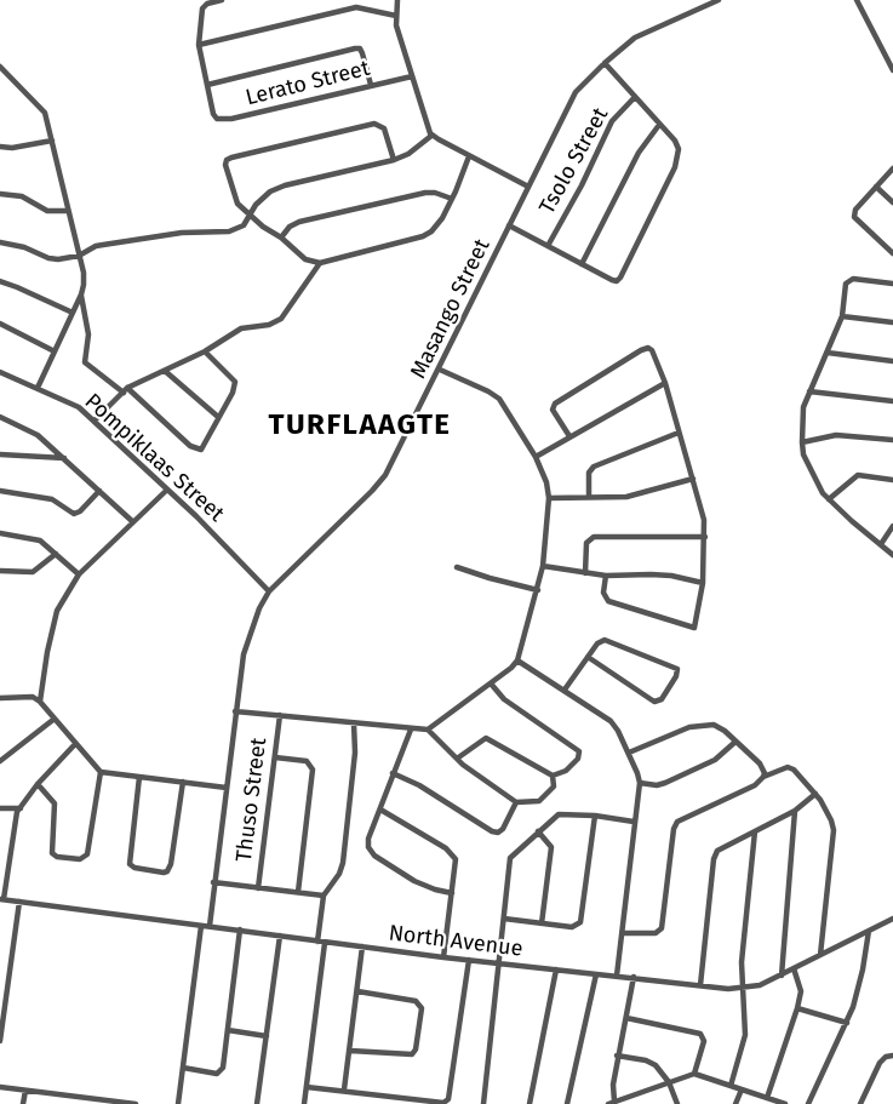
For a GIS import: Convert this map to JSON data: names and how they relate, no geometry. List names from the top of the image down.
{
  "streets": {
    "street": [
      "Lerato Street",
      "Tsolo Street",
      "Masango Street",
      "Pompiklaas Street",
      "Thuso Street",
      "North Avenue"
    ]
  },
  "crossings": [
    ["Masango Street", "Pompiklaas Street"],
    ["Masango Street", "North Avenue"]
  ],
  "districts": ["TURFLAAGTE"]
}
